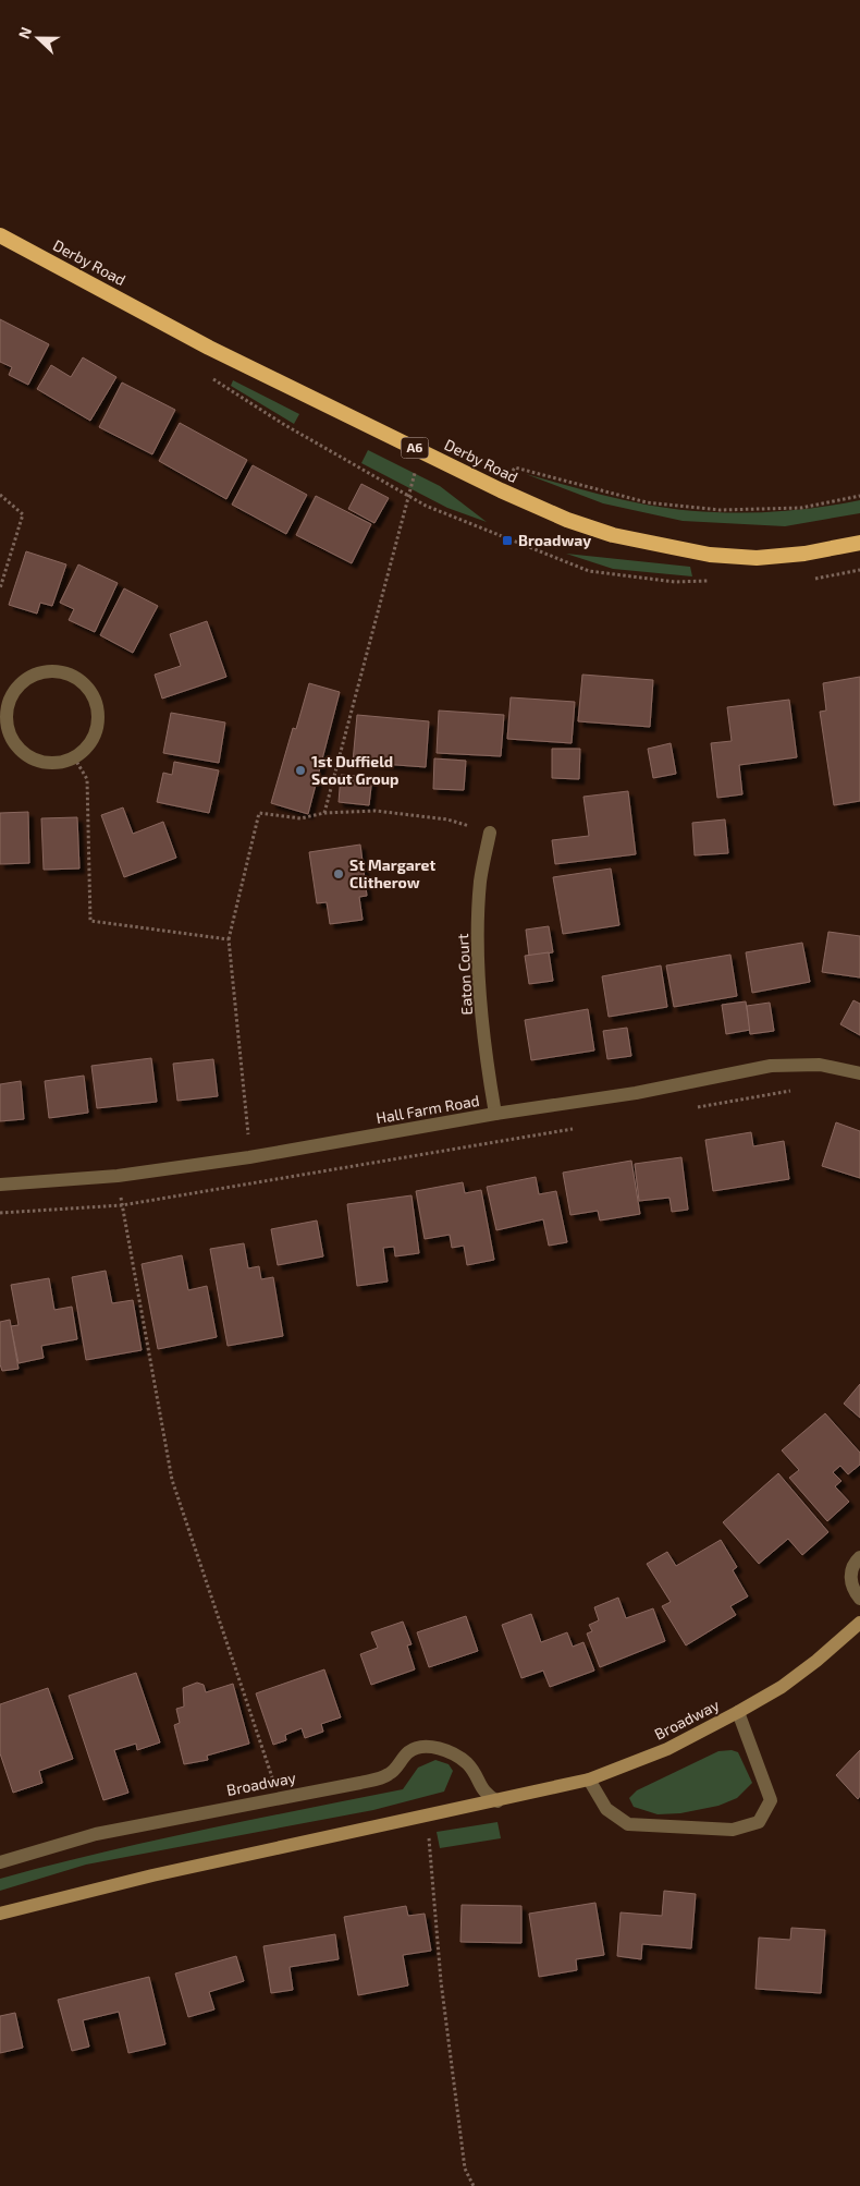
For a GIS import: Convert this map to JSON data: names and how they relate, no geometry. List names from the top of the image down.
{
  "streets": {
    "highway": ["Derby Road", "A6"],
    "main road": ["Broadway"],
    "street": ["Eaton Court", "Hall Farm Road"]
  },
  "crossings": [
    ["Eaton Court", "Hall Farm Road"]
  ],
  "places": {
    "transit": ["Broadway"],
    "other": ["1st Duffield Scout Group", "St Margaret Clitherow"]
  },
  "north": "left"
}
